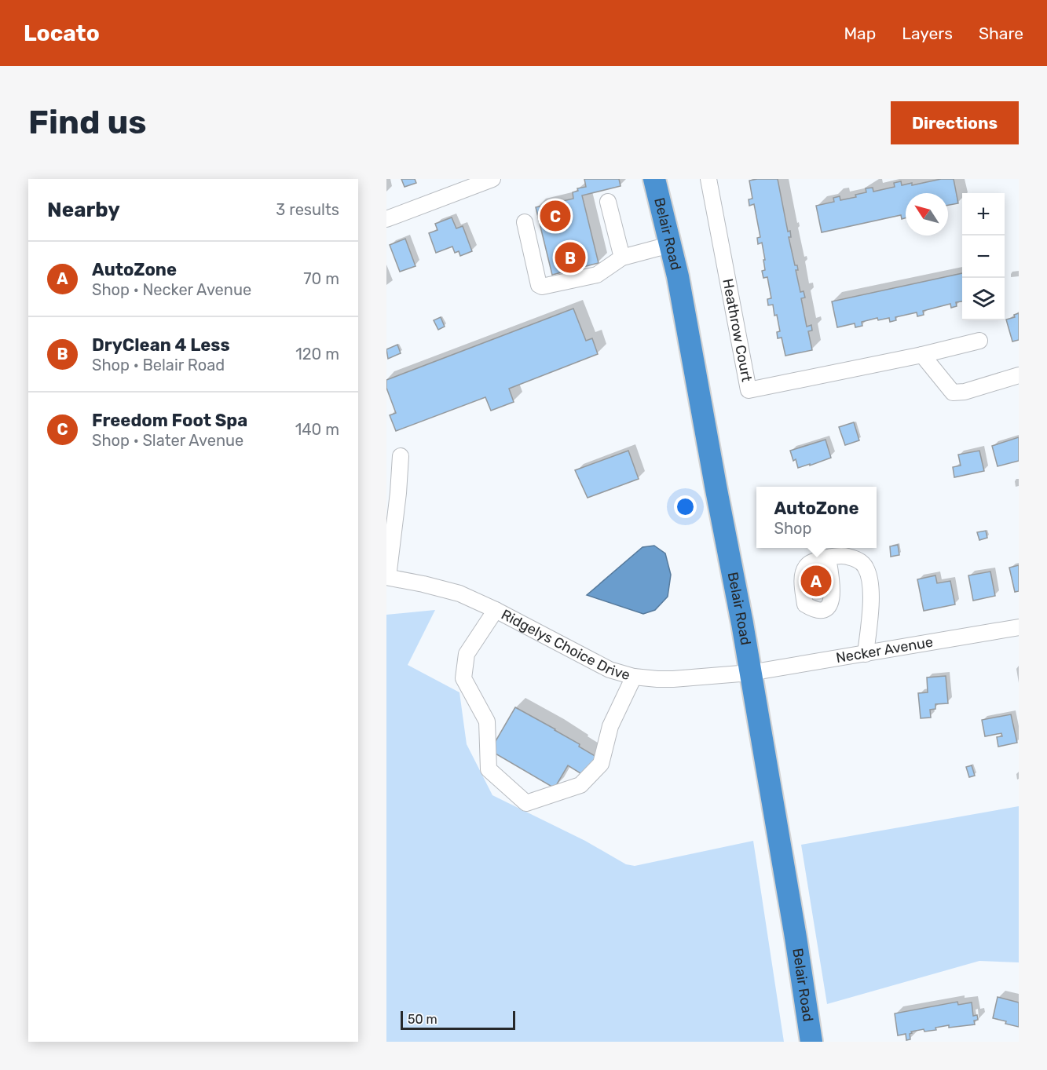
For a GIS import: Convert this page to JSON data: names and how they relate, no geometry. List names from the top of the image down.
{
  "streets": {
    "highway": ["Belair Road"],
    "street": ["Heathrow Court", "Ridgelys Choice Drive", "Necker Avenue"]
  },
  "crossings": [
    ["Belair Road", "Ridgelys Choice Drive"],
    ["Belair Road", "Necker Avenue"],
    ["Ridgelys Choice Drive", "Necker Avenue"]
  ],
  "scale_bar": "50 m",
  "north": "top left",
  "page": {
    "header": "Locato",
    "nav": ["Map", "Layers", "Share"],
    "buttons": "Directions",
    "title": "Find us",
    "heading": ["Nearby", "3 results"],
    "map_buttons": ["+", "−"],
    "pins": ["C", "B", "A"],
    "list": [
      {
        "mark": "A",
        "name": "AutoZone",
        "note": "Shop · Necker Avenue",
        "value": "70 m"
      },
      {
        "mark": "B",
        "name": "DryClean 4 Less",
        "note": "Shop · Belair Road",
        "value": "120 m"
      },
      {
        "mark": "C",
        "name": "Freedom Foot Spa",
        "note": "Shop · Slater Avenue",
        "value": "140 m"
      }
    ],
    "popup": ["AutoZone", "Shop"],
    "scale": "50 m"
  }
}
